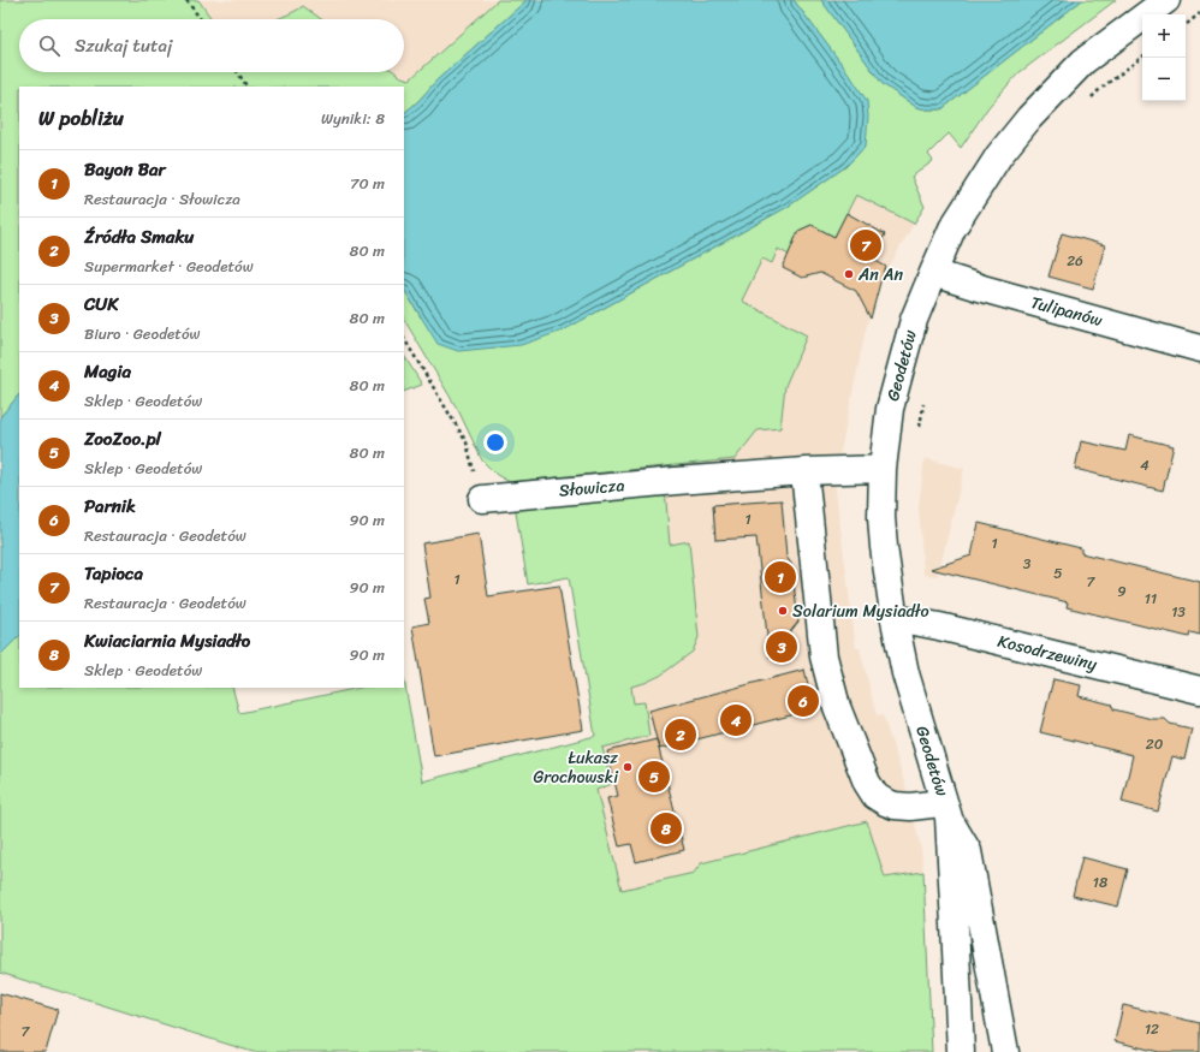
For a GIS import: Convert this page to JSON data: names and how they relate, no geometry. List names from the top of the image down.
{
  "streets": {
    "street": [
      "Tulipanów",
      "Geodetów",
      "Słowicza",
      "Kosodrzewiny"
    ]
  },
  "crossings": [
    ["Tulipanów", "Geodetów"],
    ["Geodetów", "Słowicza"],
    ["Geodetów", "Kosodrzewiny"]
  ],
  "places": ["An An", "Solarium Mysiadło", "Łukasz Grochowski"],
  "house_numbers": [
    "26",
    "4",
    "1",
    "1",
    "3",
    "5",
    "1",
    "7",
    "9",
    "11",
    "13",
    "20",
    "18",
    "12",
    "7"
  ],
  "page": {
    "map_buttons": ["+", "−"],
    "search": "Szukaj tutaj",
    "heading": ["W pobliżu", "Wyniki: 8"],
    "list": [
      {
        "mark": "1",
        "name": "Bayon Bar",
        "note": "Restauracja · Słowicza",
        "value": "70 m"
      },
      {
        "mark": "2",
        "name": "Źródła Smaku",
        "note": "Supermarket · Geodetów",
        "value": "80 m"
      },
      {
        "mark": "3",
        "name": "CUK",
        "note": "Biuro · Geodetów",
        "value": "80 m"
      },
      {
        "mark": "4",
        "name": "Magia",
        "note": "Sklep · Geodetów",
        "value": "80 m"
      },
      {
        "mark": "5",
        "name": "ZooZoo.pl",
        "note": "Sklep · Geodetów",
        "value": "80 m"
      },
      {
        "mark": "6",
        "name": "Parnik",
        "note": "Restauracja · Geodetów",
        "value": "90 m"
      },
      {
        "mark": "7",
        "name": "Tapioca",
        "note": "Restauracja · Geodetów",
        "value": "90 m"
      },
      {
        "mark": "8",
        "name": "Kwiaciarnia Mysiadło",
        "note": "Sklep · Geodetów",
        "value": "90 m"
      }
    ],
    "pins": [
      "7",
      "1",
      "3",
      "6",
      "4",
      "2",
      "5",
      "8"
    ]
  }
}
